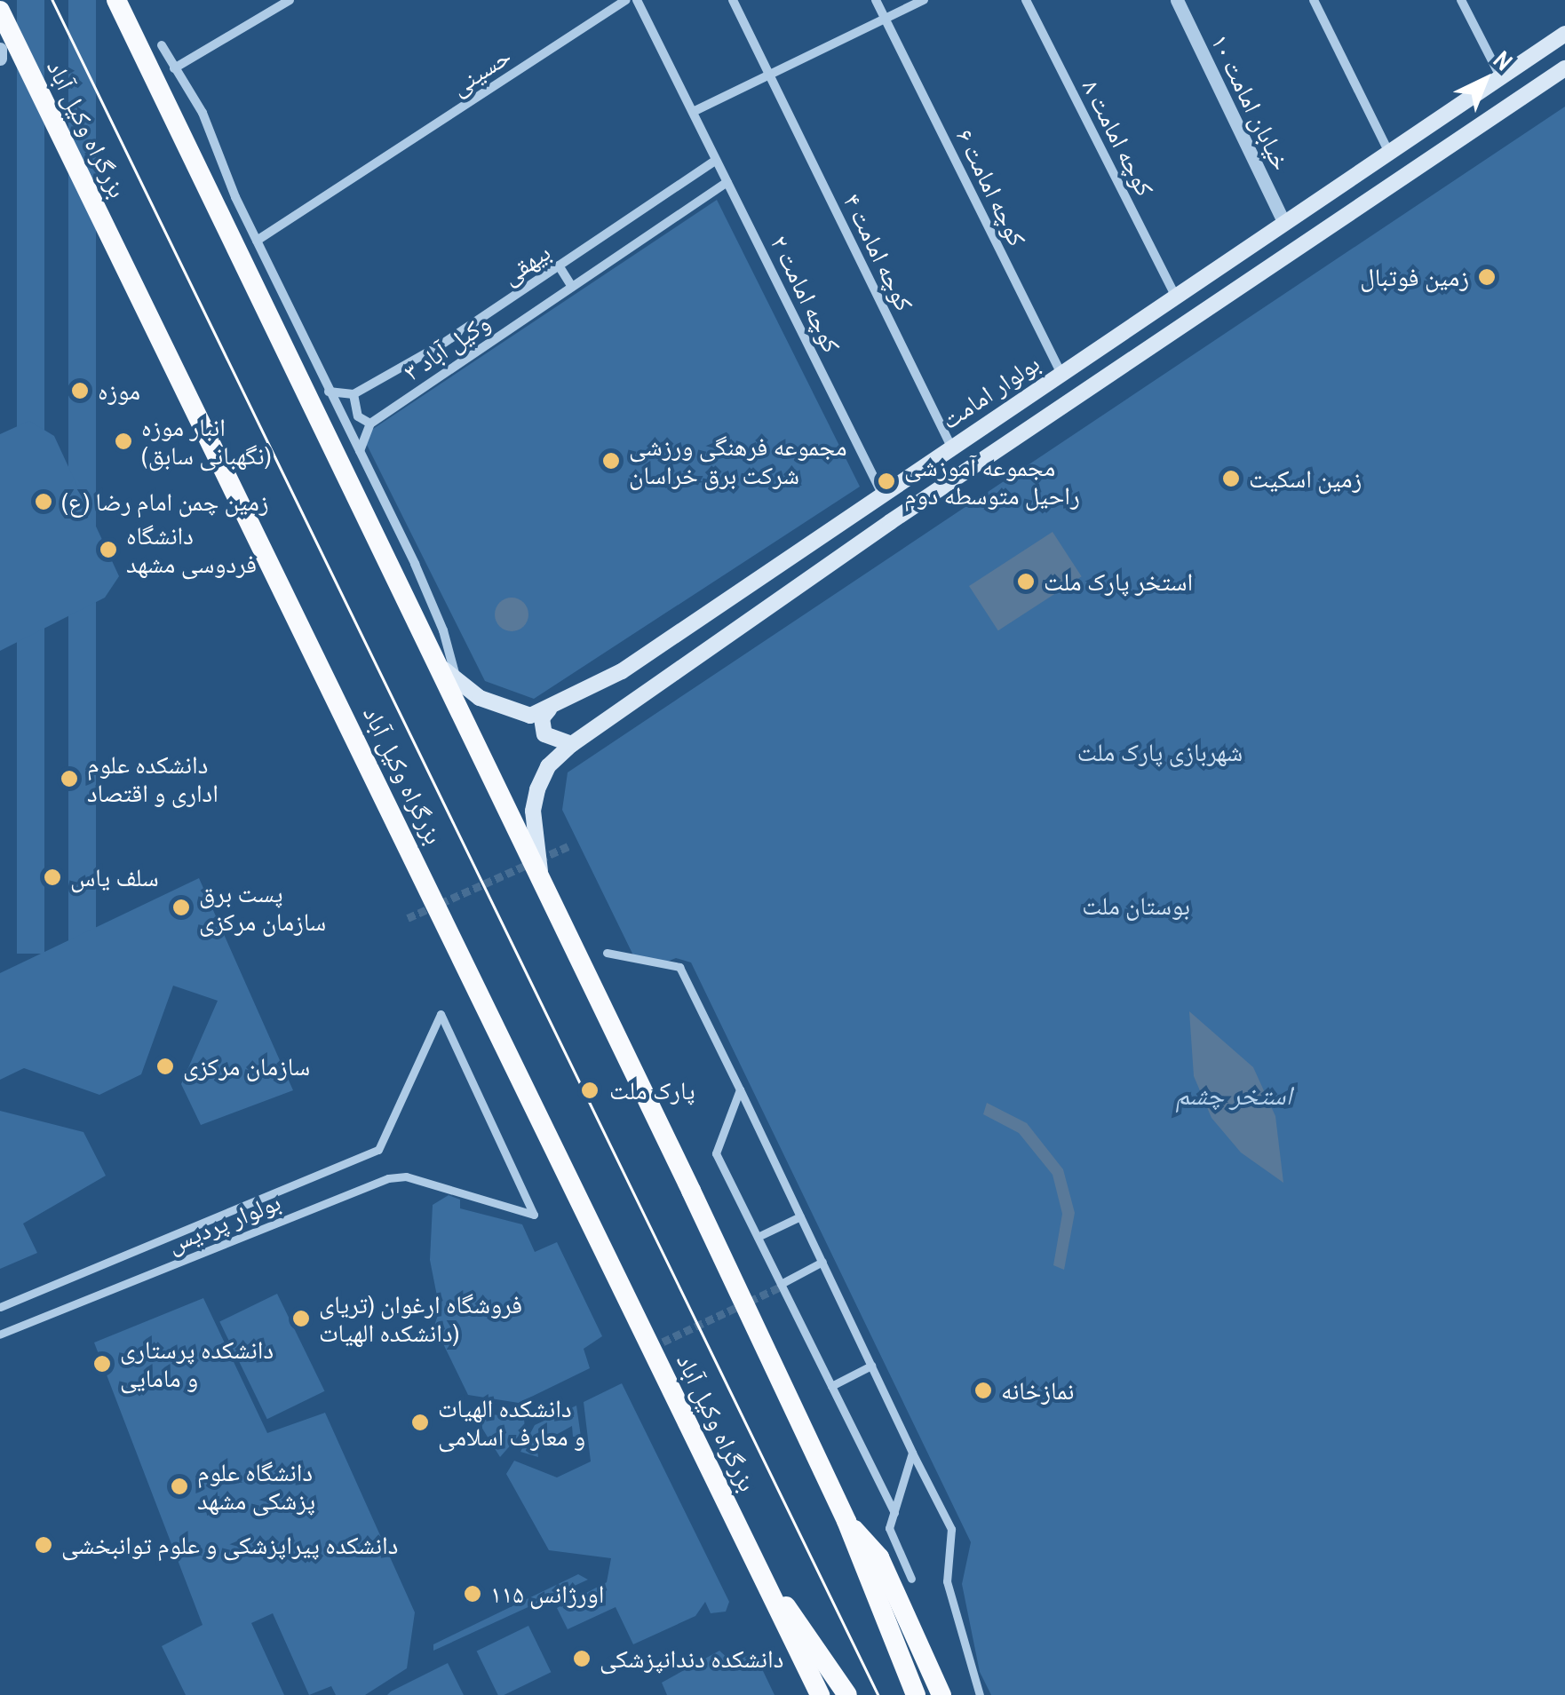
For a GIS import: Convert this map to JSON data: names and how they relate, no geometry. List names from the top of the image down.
{
  "streets": {
    "highway": ["بزرگراه وکیل آباد"],
    "main road": ["بولوار امامت"],
    "street": [
      "حسینی",
      "خیابان امامت ۱۰",
      "کوچه امامت ۸",
      "کوچه امامت ۶",
      "کوچه امامت ۴",
      "بیهقی",
      "کوچه امامت ۲",
      "۳ وکیل آباد",
      "بولوار پردیس"
    ]
  },
  "crossings": [
    ["خیابان امامت ۱۰", "بولوار امامت"],
    ["کوچه امامت ۸", "بولوار امامت"],
    ["کوچه امامت ۶", "بولوار امامت"],
    ["کوچه امامت ۴", "بولوار امامت"],
    ["بیهقی", "کوچه امامت ۲"],
    ["بیهقی", "۳ وکیل آباد"],
    ["کوچه امامت ۲", "بولوار امامت"]
  ],
  "water": ["استخر چشم"],
  "parks": ["شهربازی پارک ملت", "بوستان ملت"],
  "places": [
    "زمین فوتبال",
    "موزه",
    "انبار موزه (نگهبانی سابق)",
    "مجموعه فرهنگی ورزشی شرکت برق خراسان",
    "زمین اسکیت",
    "مجموعه آموزشی راحیل متوسطه دوم",
    "زمین چمن امام رضا (ع)",
    "دانشگاه فردوسی مشهد",
    "استخر پارک ملت",
    "دانشکده علوم اداری و اقتصاد",
    "سلف یاس",
    "پست برق سازمان مرکزی",
    "سازمان مرکزی",
    "پارک ملت",
    "فروشگاه ارغوان (تریای دانشکده الهیات)",
    "دانشکده پرستاری و مامایی",
    "نمازخانه",
    "دانشکده الهیات و معارف اسلامی",
    "دانشگاه علوم پزشکی مشهد",
    "دانشکده پیراپزشکی و علوم توانبخشی",
    "اورژانس ۱۱۵",
    "دانشکده دندانپزشکی"
  ],
  "north": "top right"
}
